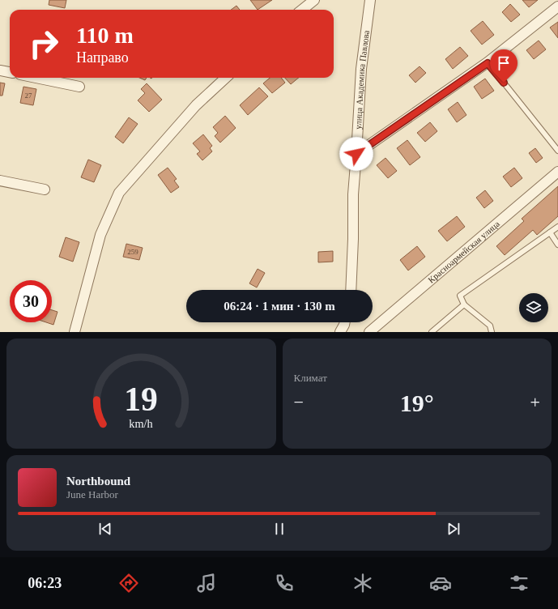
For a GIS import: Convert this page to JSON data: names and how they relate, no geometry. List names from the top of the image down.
{
  "streets": {
    "street": ["улица Академика Павлова", "Красноармейская улица"]
  },
  "house_numbers": ["27", "259"],
  "page": {
    "turn": ["110 m", "Направо"],
    "limit": "30",
    "trip": "06:24 · 1 мин · 130 m",
    "tile": "Климат",
    "heat": ["−", "19°", "+"],
    "song": ["Northbound", "June Harbor"],
    "tabs": "06:23",
    "gauge": ["19", "km/h"]
  }
}
